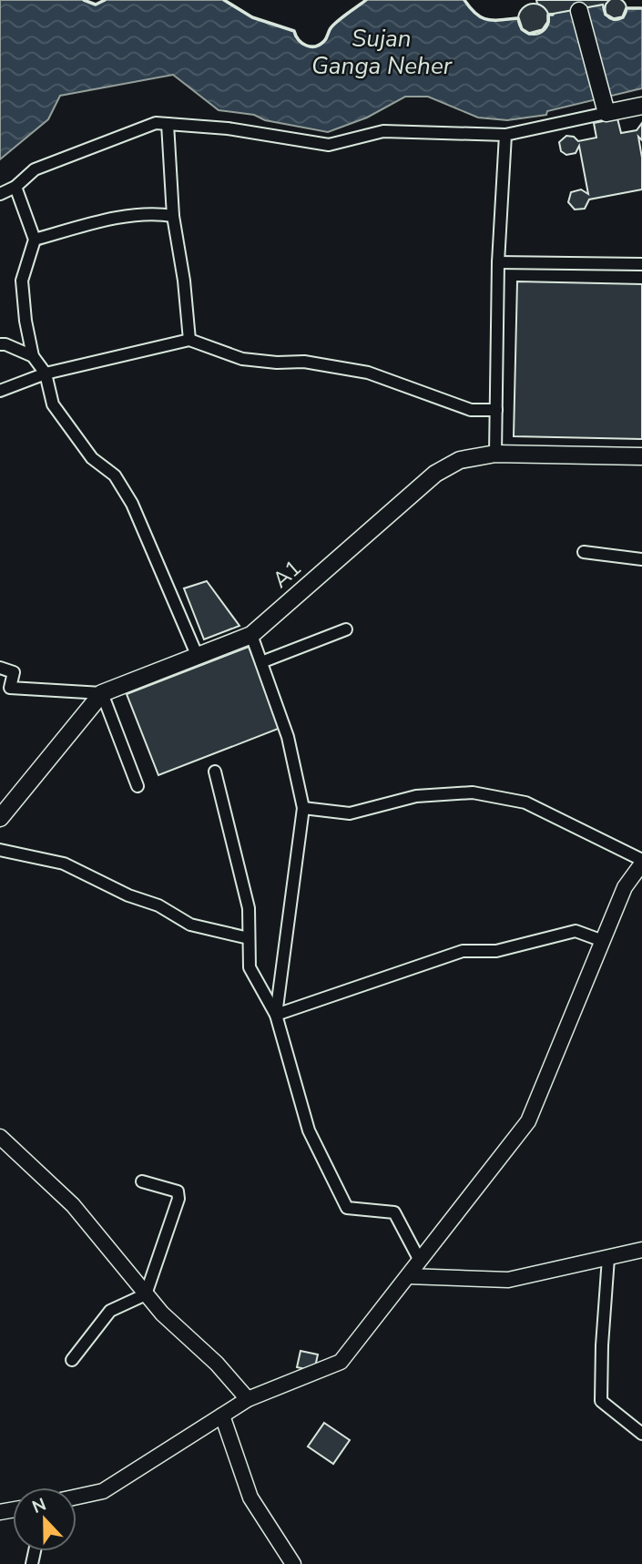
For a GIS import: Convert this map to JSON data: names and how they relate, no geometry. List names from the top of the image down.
{
  "streets": {
    "main road": ["A1"]
  },
  "water": ["Sujan Ganga Neher"],
  "north": "top"
}
